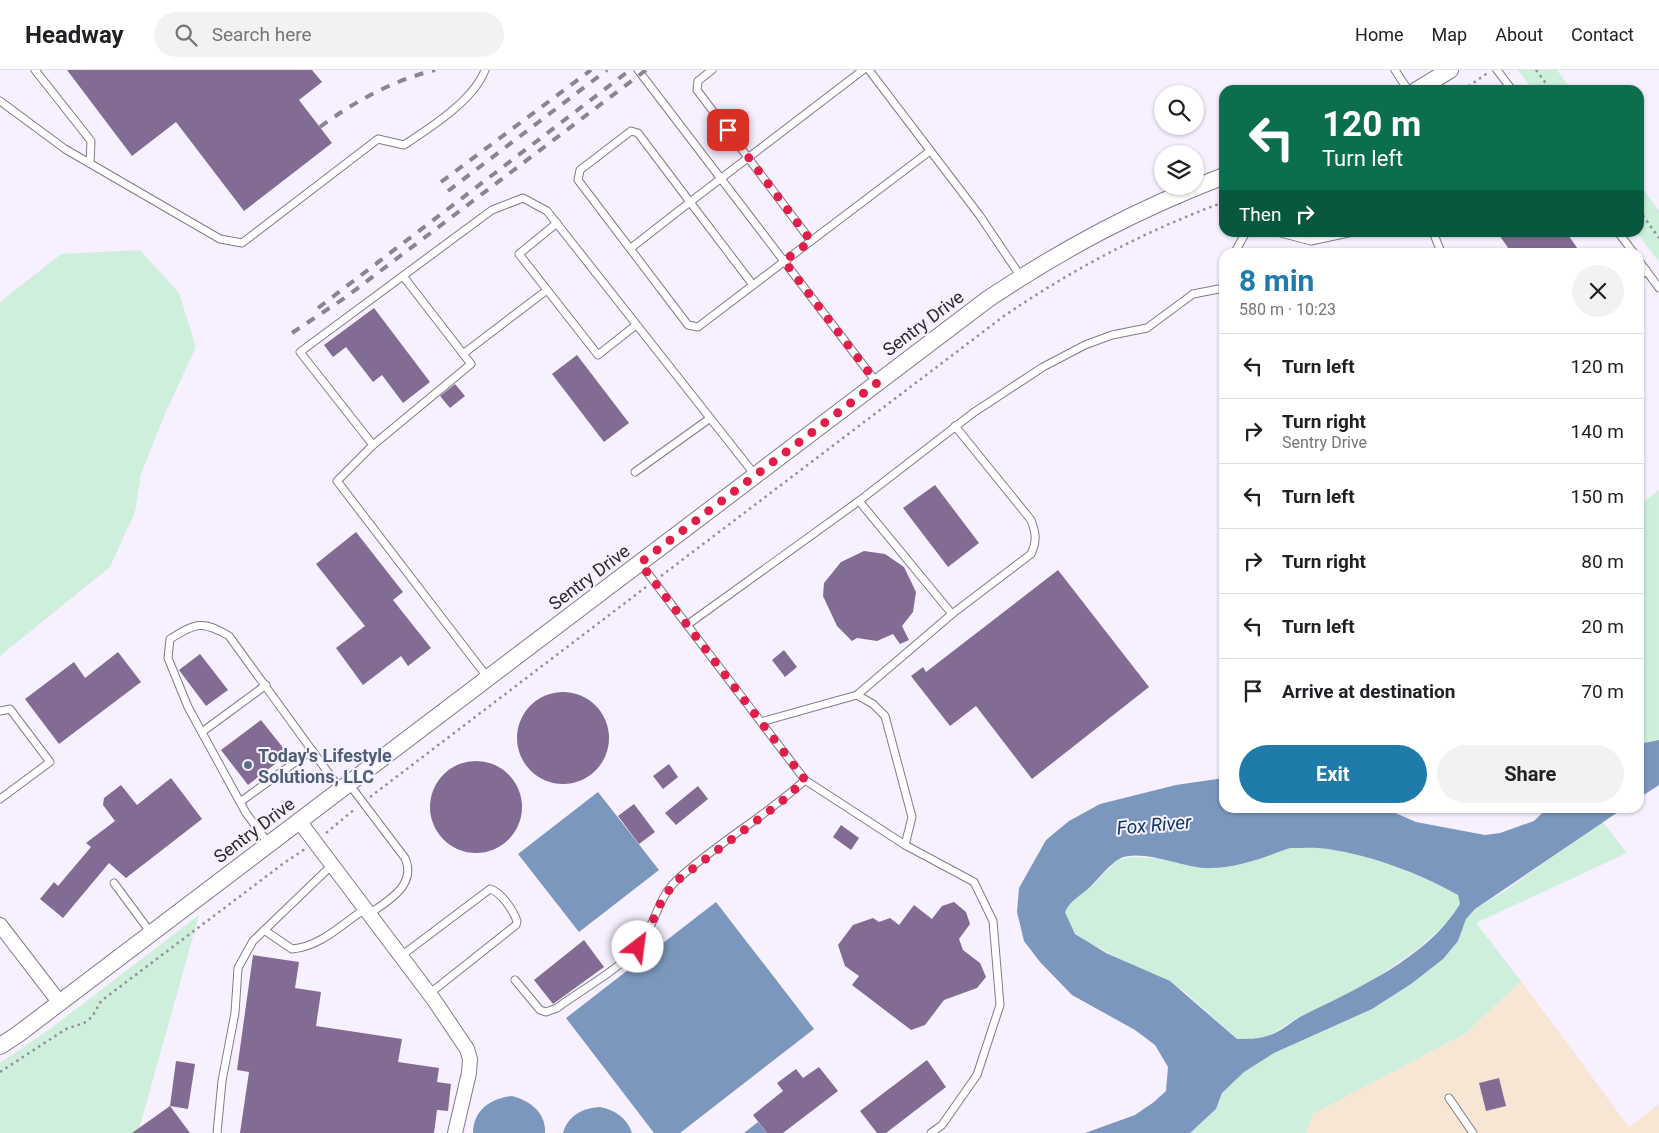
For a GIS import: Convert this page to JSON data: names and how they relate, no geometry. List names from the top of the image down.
{
  "streets": {
    "street": ["Sentry Drive"]
  },
  "water": ["Fox River"],
  "places": ["Today's Lifestyle Solutions, LLC"],
  "page": {
    "header": "Headway",
    "search": "Search here",
    "nav": [
      "Home",
      "Map",
      "About",
      "Contact"
    ],
    "turn": ["120 m", "Turn left"],
    "then": "Then",
    "heading": ["8 min", "580 m · 10:23"],
    "list": [
      {
        "name": "Turn left",
        "value": "120 m"
      },
      {
        "name": "Turn right",
        "note": "Sentry Drive",
        "value": "140 m"
      },
      {
        "name": "Turn left",
        "value": "150 m"
      },
      {
        "name": "Turn right",
        "value": "80 m"
      },
      {
        "name": "Turn left",
        "value": "20 m"
      },
      {
        "name": "Arrive at destination",
        "value": "70 m"
      }
    ],
    "buttons": ["Exit", "Share"]
  }
}
